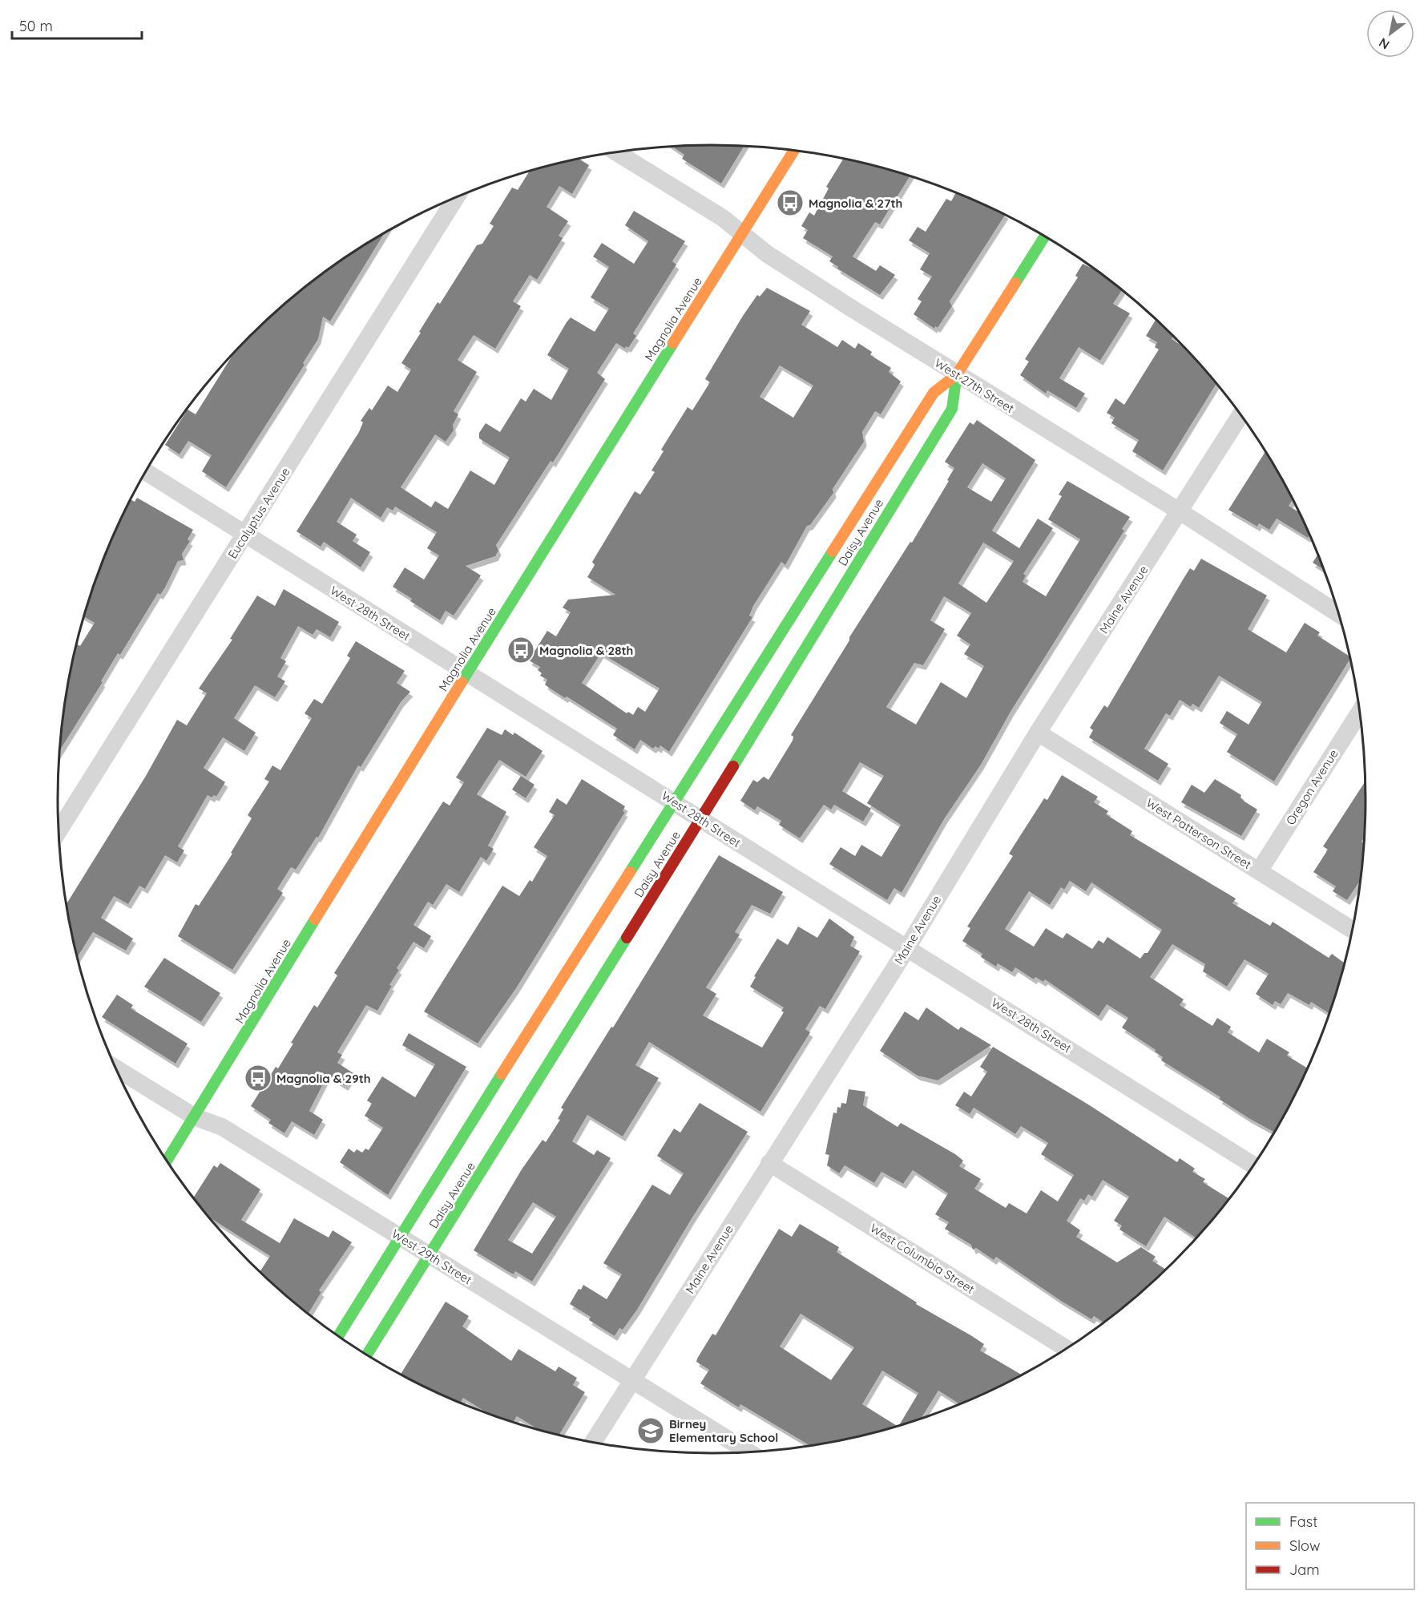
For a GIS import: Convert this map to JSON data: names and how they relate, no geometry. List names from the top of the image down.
{
  "streets": {
    "street": [
      "Magnolia Avenue",
      "West 27th Street",
      "Eucalyptus Avenue",
      "Daisy Avenue",
      "Maine Avenue",
      "West 28th Street",
      "Oregon Avenue",
      "West Patterson Street",
      "West 29th Street",
      "West Columbia Street"
    ]
  },
  "crossings": [
    ["Magnolia Avenue", "West 27th Street"],
    ["Magnolia Avenue", "West 28th Street"],
    ["Magnolia Avenue", "West 29th Street"],
    ["West 27th Street", "Daisy Avenue"],
    ["West 27th Street", "Maine Avenue"],
    ["Eucalyptus Avenue", "West 28th Street"],
    ["Daisy Avenue", "West 28th Street"],
    ["Daisy Avenue", "West 29th Street"],
    ["Maine Avenue", "West 28th Street"],
    ["Maine Avenue", "West Patterson Street"],
    ["Maine Avenue", "West 29th Street"],
    ["Maine Avenue", "West Columbia Street"],
    ["Oregon Avenue", "West Patterson Street"]
  ],
  "places": {
    "bus stop": ["Magnolia & 27th", "Magnolia & 28th", "Magnolia & 29th"],
    "school or university": ["Birney Elementary School"]
  },
  "legend": ["Fast", "Slow", "Jam"],
  "scale_bar": "50 m",
  "north": "bottom left"
}
